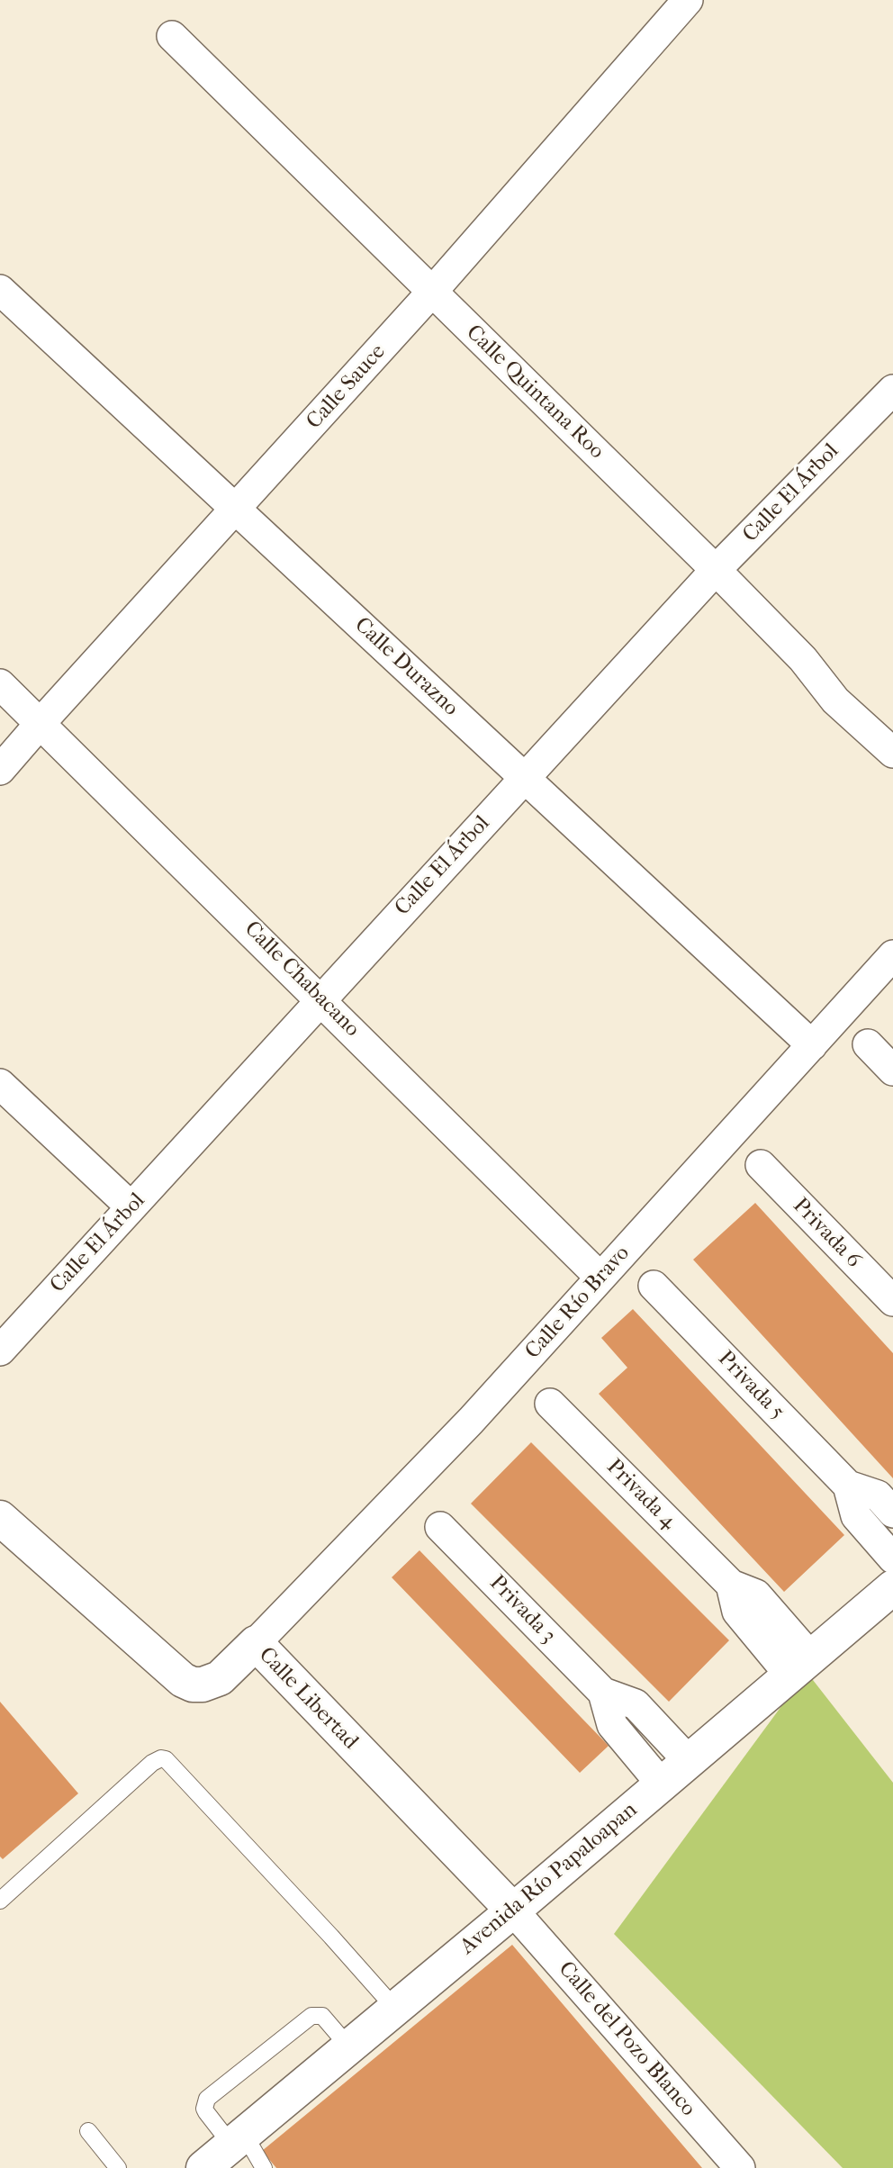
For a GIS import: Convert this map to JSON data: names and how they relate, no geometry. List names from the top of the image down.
{
  "streets": {
    "main road": ["Calle Libertad", "Avenida Río Papaloapan"],
    "street": [
      "Calle Sauce",
      "Calle Quintana Roo",
      "Calle El Árbol",
      "Calle Durazno",
      "Calle Chabacano",
      "Privada 6",
      "Calle Río Bravo",
      "Privada 5",
      "Privada 4",
      "Privada 3",
      "Calle del Pozo Blanco"
    ]
  },
  "crossings": [
    ["Calle Sauce", "Calle Quintana Roo"],
    ["Calle Sauce", "Calle Durazno"],
    ["Calle Sauce", "Calle Chabacano"],
    ["Calle Quintana Roo", "Calle El Árbol"],
    ["Calle El Árbol", "Calle Durazno"],
    ["Calle El Árbol", "Calle Chabacano"],
    ["Calle Durazno", "Calle Río Bravo"],
    ["Calle Chabacano", "Calle Río Bravo"],
    ["Calle Río Bravo", "Calle Libertad"],
    ["Privada 4", "Avenida Río Papaloapan"],
    ["Privada 3", "Avenida Río Papaloapan"],
    ["Calle Libertad", "Avenida Río Papaloapan"],
    ["Calle Libertad", "Calle del Pozo Blanco"],
    ["Avenida Río Papaloapan", "Calle del Pozo Blanco"]
  ]
}
